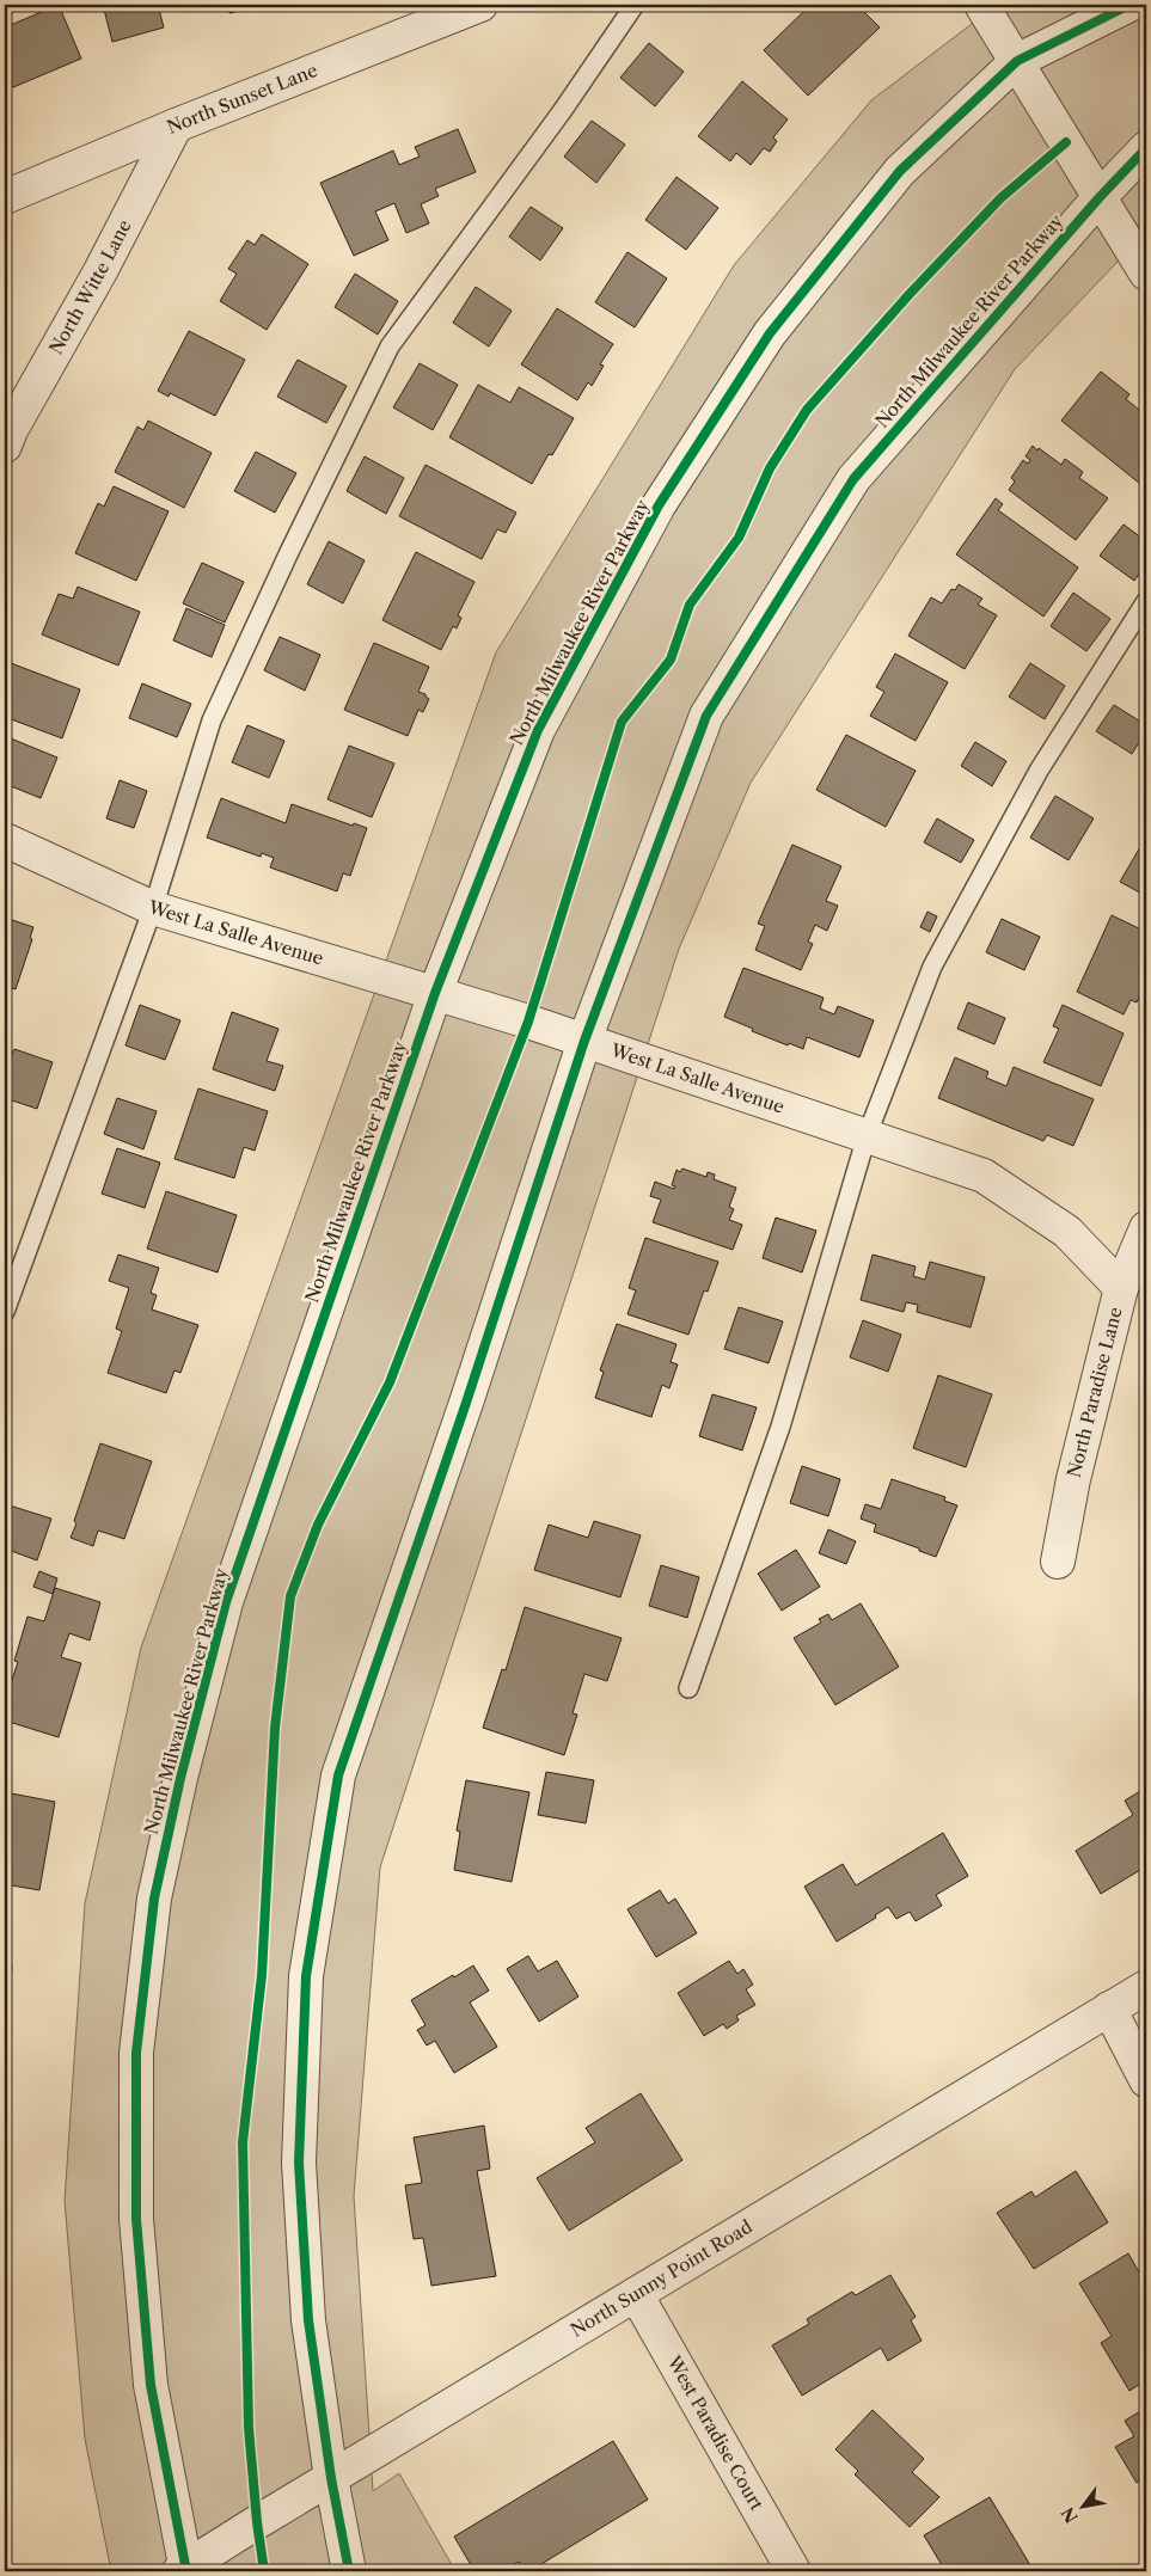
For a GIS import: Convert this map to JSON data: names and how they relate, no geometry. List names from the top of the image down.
{
  "streets": {
    "street": [
      "North Sunset Lane",
      "North Witte Lane",
      "North Milwaukee River Parkway",
      "West La Salle Avenue",
      "North Paradise Lane",
      "North Sunny Point Road",
      "West Paradise Court"
    ]
  },
  "crossings": [
    ["North Sunset Lane", "North Witte Lane"],
    ["North Milwaukee River Parkway", "West La Salle Avenue"],
    ["North Milwaukee River Parkway", "North Sunny Point Road"],
    ["West La Salle Avenue", "North Paradise Lane"],
    ["North Sunny Point Road", "West Paradise Court"]
  ],
  "north": "bottom left"
}
